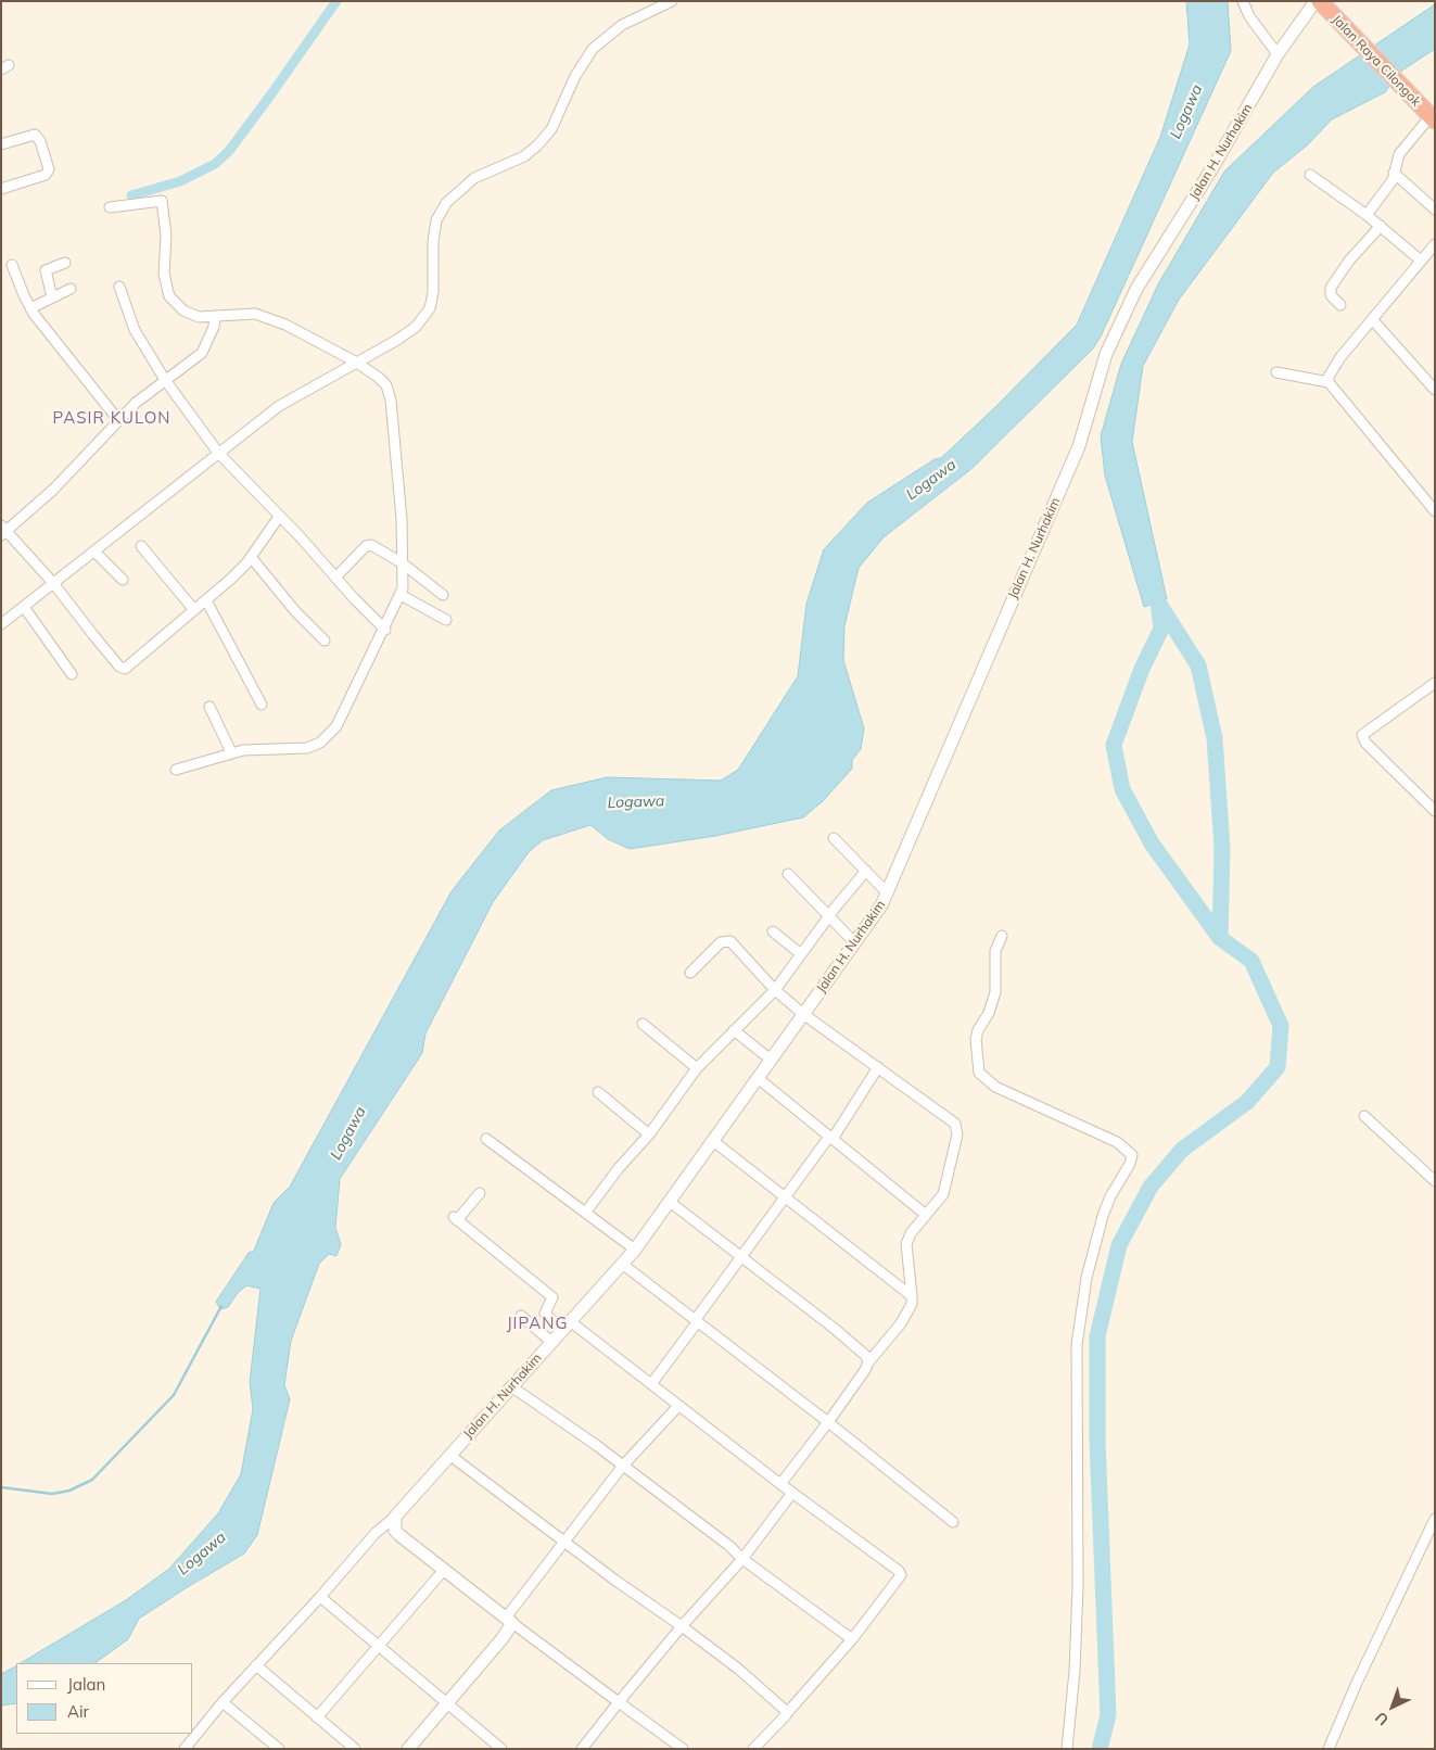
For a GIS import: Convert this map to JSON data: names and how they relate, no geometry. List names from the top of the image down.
{
  "streets": {
    "highway": ["Jalan Raya Cilongok"],
    "main road": ["Jalan H. Nurhakim"]
  },
  "districts": ["PASIR KULON", "JIPANG"],
  "water": ["Logawa"],
  "legend": ["Jalan", "Air"],
  "north": "bottom left"
}
